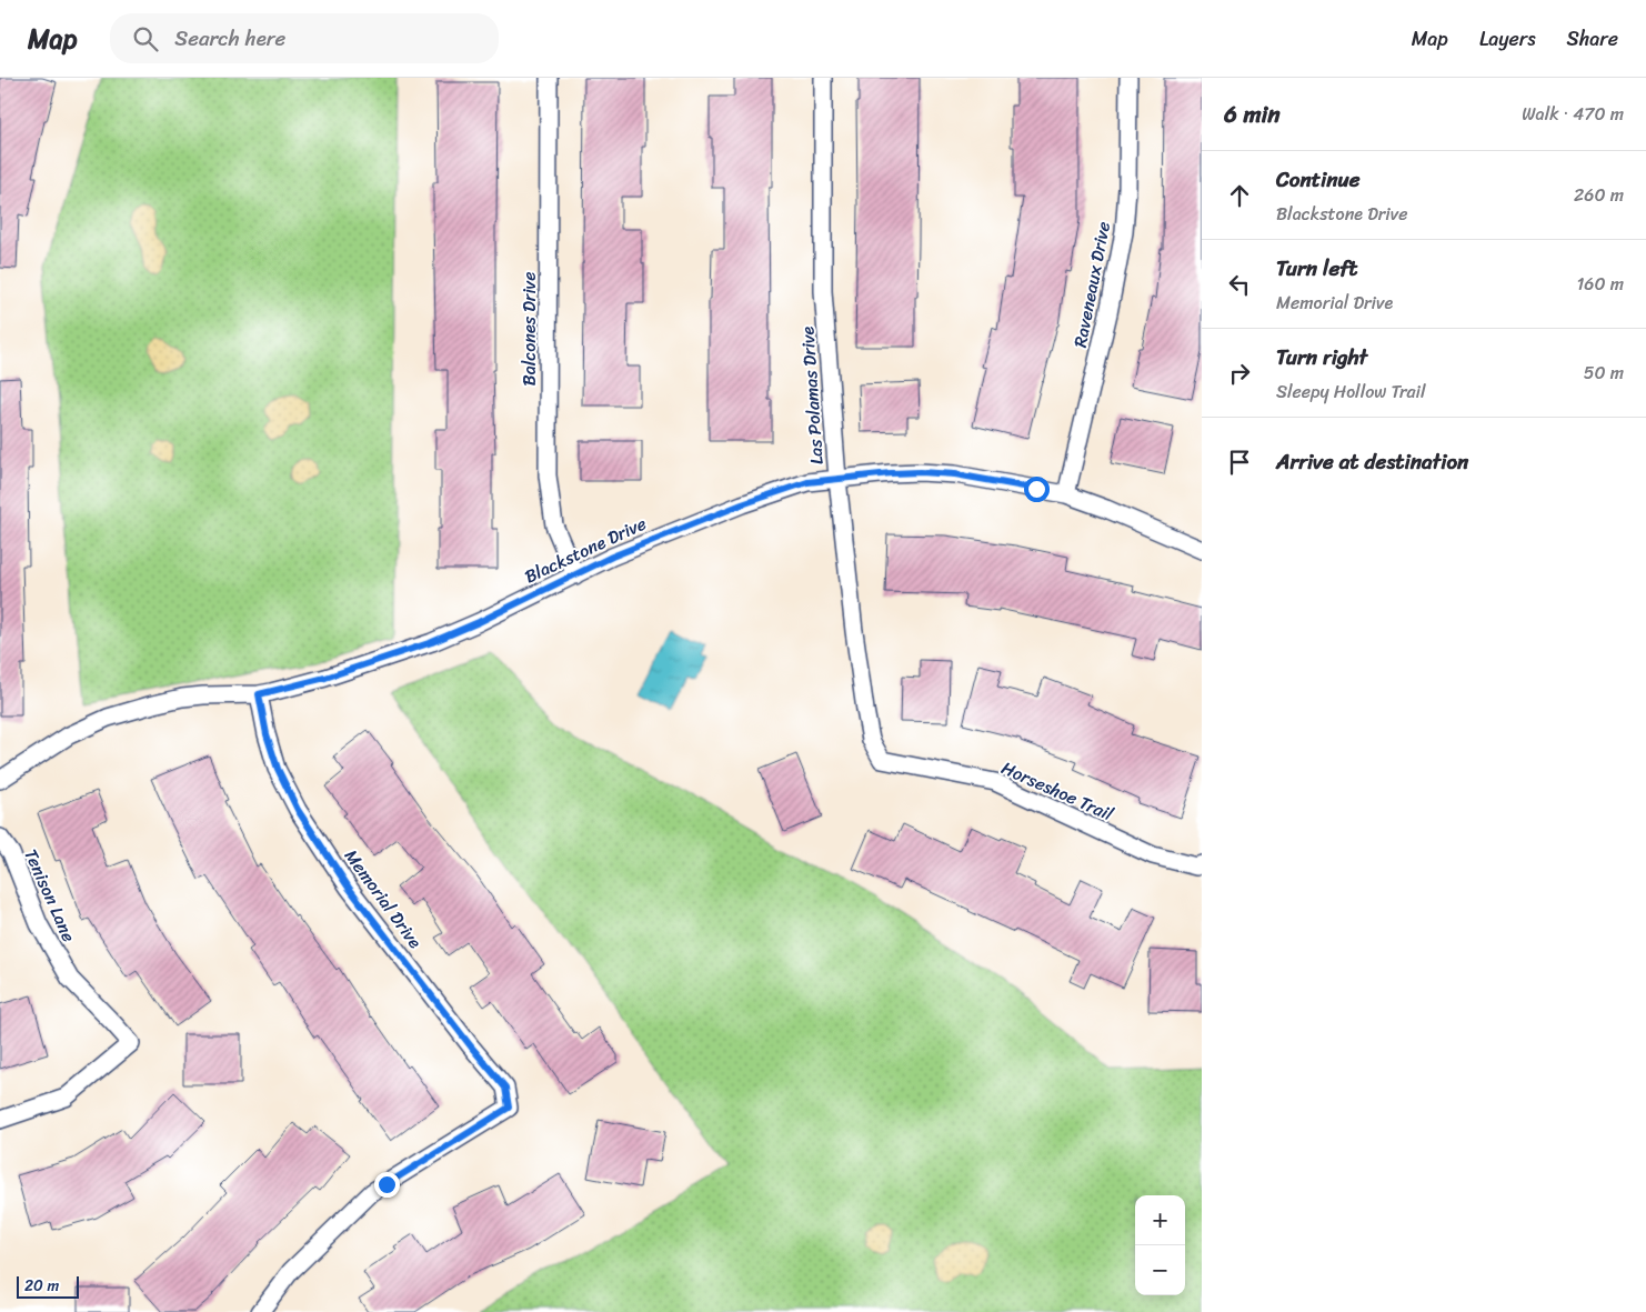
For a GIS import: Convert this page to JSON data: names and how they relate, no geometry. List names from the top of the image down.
{
  "streets": {
    "street": [
      "Raveneaux Drive",
      "Balcones Drive",
      "Las Polamas Drive",
      "Blackstone Drive",
      "Horseshoe Trail",
      "Tenison Lane",
      "Memorial Drive"
    ]
  },
  "crossings": [
    ["Raveneaux Drive", "Blackstone Drive"],
    ["Balcones Drive", "Blackstone Drive"],
    ["Las Polamas Drive", "Blackstone Drive"],
    ["Las Polamas Drive", "Horseshoe Trail"],
    ["Blackstone Drive", "Memorial Drive"]
  ],
  "scale_bar": "20 m",
  "page": {
    "header": "Map",
    "search": "Search here",
    "nav": ["Map", "Layers", "Share"],
    "heading": ["6 min", "Walk · 470 m"],
    "list": [
      ["Continue", "Blackstone Drive", "260 m"],
      ["Turn left", "Memorial Drive", "160 m"],
      ["Turn right", "Sleepy Hollow Trail", "50 m"],
      "Arrive at destination"
    ],
    "map_buttons": ["+", "−"],
    "scale": "20 m"
  }
}
